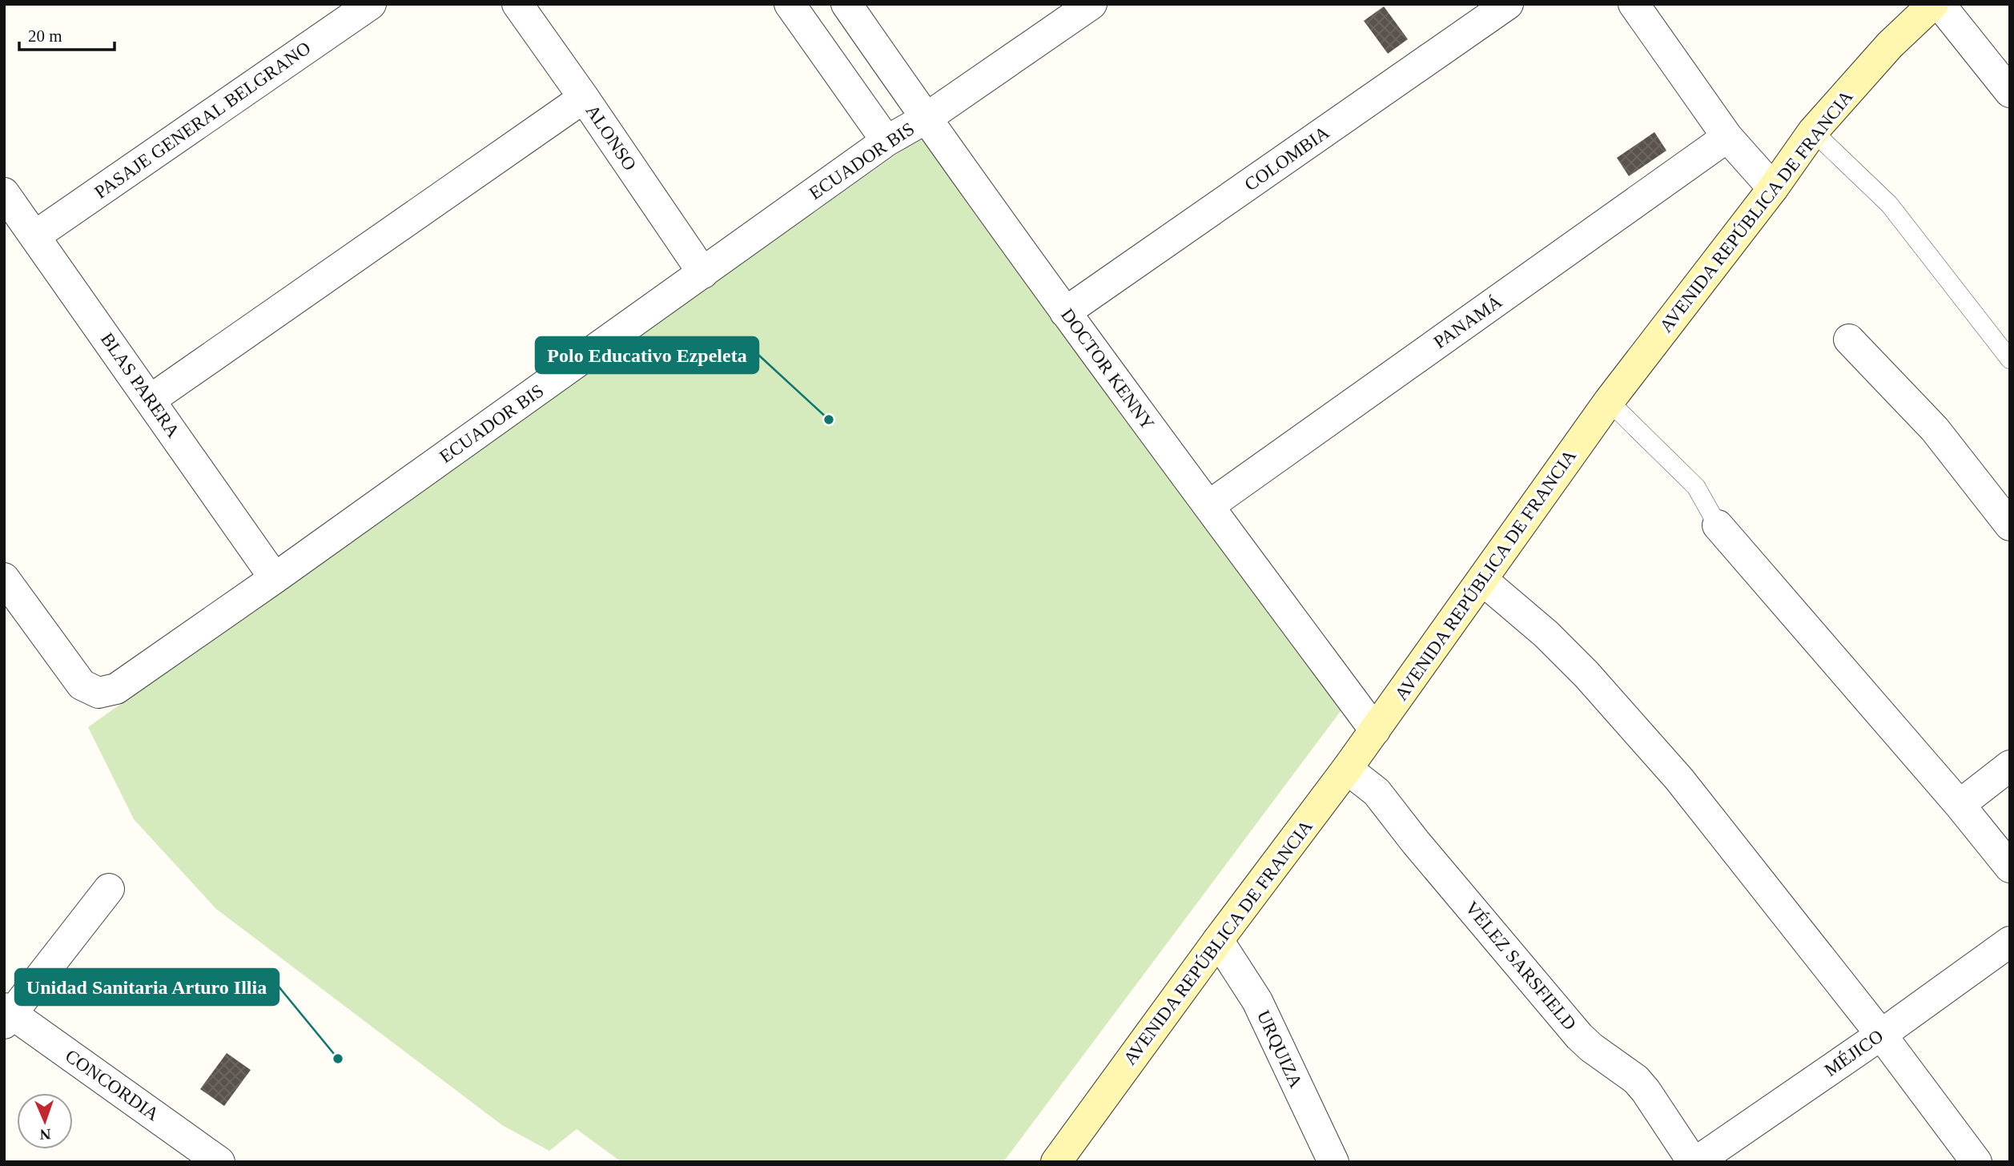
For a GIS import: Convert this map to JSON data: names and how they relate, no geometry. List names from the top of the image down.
{
  "streets": {
    "main road": ["AVENIDA REPÚBLICA DE FRANCIA"],
    "street": [
      "PASAJE GENERAL BELGRANO",
      "ALONSO",
      "COLOMBIA",
      "ECUADOR BIS",
      "PANAMÁ",
      "DOCTOR KENNY",
      "BLAS PARERA",
      "VÉLEZ SARSFIELD",
      "URQUIZA",
      "MÉJICO",
      "CONCORDIA"
    ]
  },
  "crossings": [
    ["PASAJE GENERAL BELGRANO", "BLAS PARERA"],
    ["ALONSO", "ECUADOR BIS"],
    ["COLOMBIA", "DOCTOR KENNY"],
    ["ECUADOR BIS", "DOCTOR KENNY"],
    ["ECUADOR BIS", "BLAS PARERA"],
    ["AVENIDA REPÚBLICA DE FRANCIA", "DOCTOR KENNY"],
    ["AVENIDA REPÚBLICA DE FRANCIA", "VÉLEZ SARSFIELD"],
    ["AVENIDA REPÚBLICA DE FRANCIA", "URQUIZA"],
    ["PANAMÁ", "DOCTOR KENNY"],
    ["VÉLEZ SARSFIELD", "MÉJICO"]
  ],
  "places": ["Polo Educativo Ezpeleta", "Unidad Sanitaria Arturo Illia"],
  "scale_bar": "20 m",
  "north": "bottom"
}
